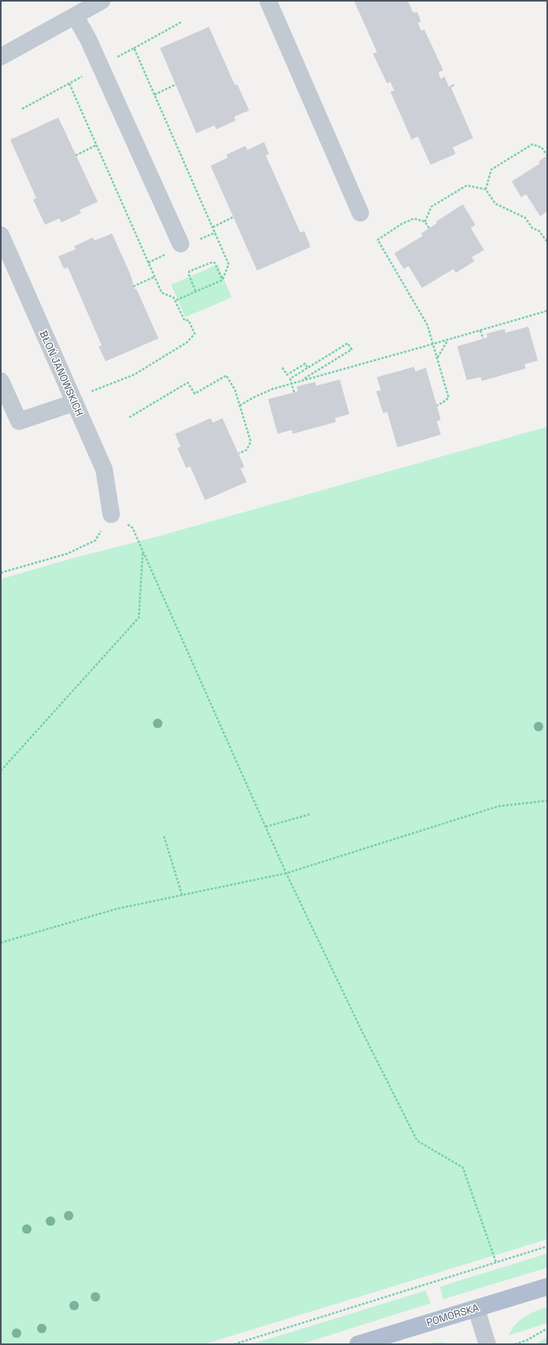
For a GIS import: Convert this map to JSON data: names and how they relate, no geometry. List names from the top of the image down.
{
  "streets": {
    "main road": ["POMORSKA"],
    "street": ["BŁOŃ JANOWSKICH"]
  }
}
